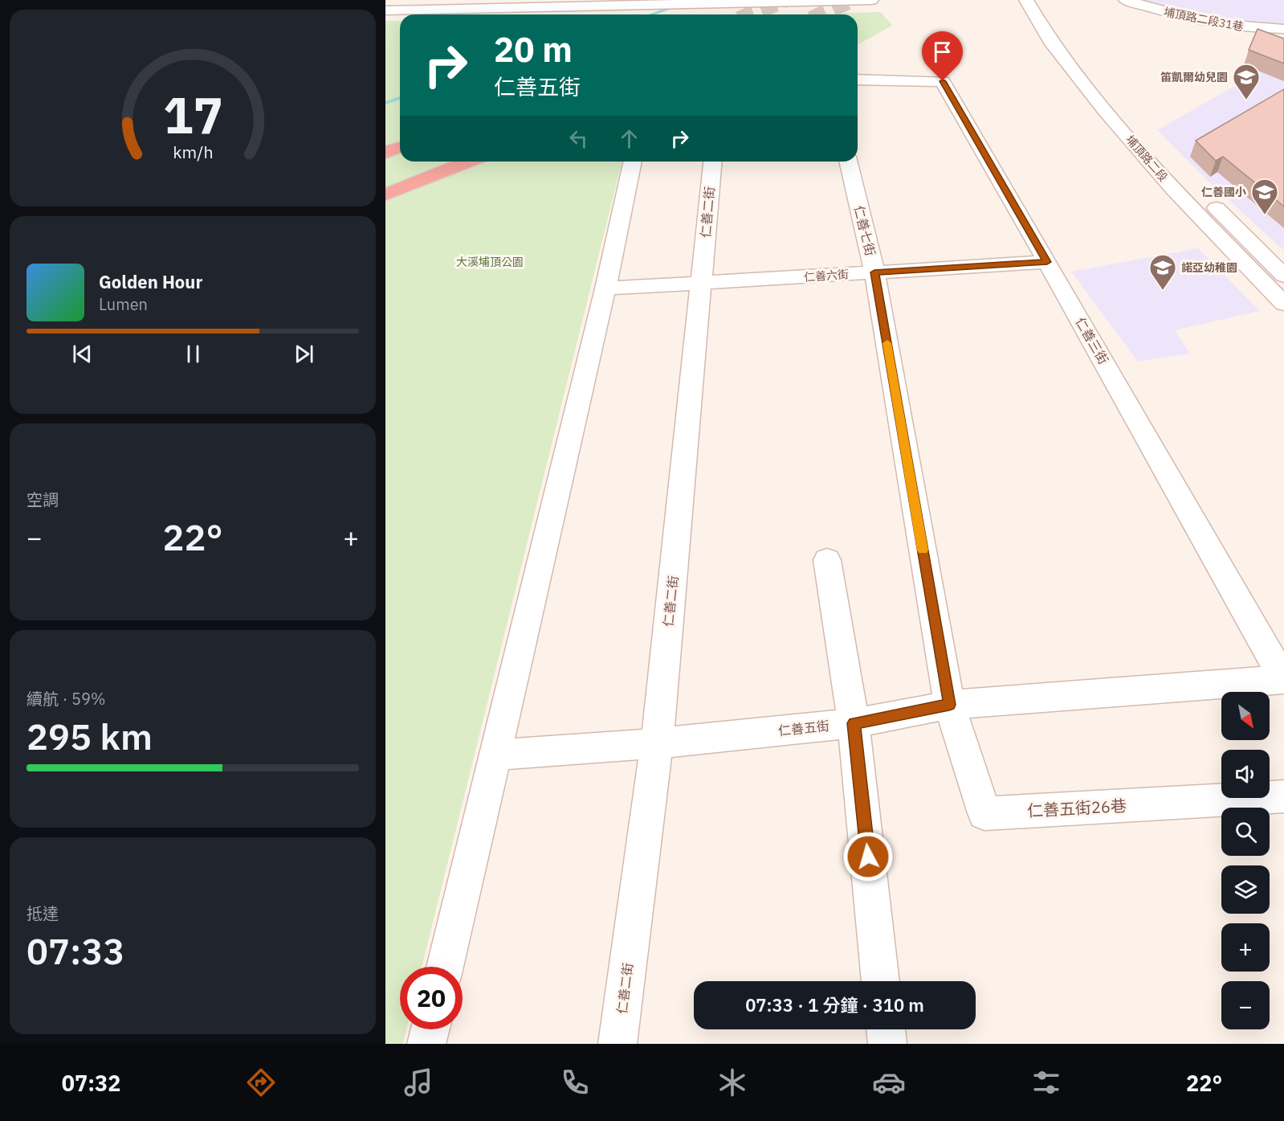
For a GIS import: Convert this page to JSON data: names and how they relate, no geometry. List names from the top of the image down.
{
  "streets": {
    "street": [
      "埔頂路二段31巷",
      "埔頂路二段",
      "仁善二街",
      "仁善七街",
      "仁善六街",
      "仁善三街",
      "仁善五街",
      "仁善五街26巷"
    ]
  },
  "crossings": [
    ["仁善二街", "仁善六街"],
    ["仁善二街", "仁善五街"],
    ["仁善七街", "仁善六街"],
    ["仁善七街", "仁善五街"],
    ["仁善七街", "仁善五街26巷"],
    ["仁善六街", "仁善三街"],
    ["仁善三街", "仁善五街"],
    ["仁善五街", "仁善五街26巷"]
  ],
  "parks": ["大溪埔頂公園"],
  "places": {
    "school or university": ["笛凱爾幼兒園", "仁善國小", "諾亞幼稚園"]
  },
  "north": "bottom right",
  "page": {
    "turn": ["20 m", "仁善五街"],
    "song": ["Golden Hour", "Lumen"],
    "tile": [
      "空調",
      ["續航 · 59%", "295 km"],
      ["抵達", "07:33"]
    ],
    "heat": ["−", "22°", "+"],
    "map_buttons": ["+", "−"],
    "limit": "20",
    "trip": "07:33 · 1 分鐘 · 310 m",
    "tabs": ["07:32", "22°"],
    "gauge": ["17", "km/h"]
  }
}
